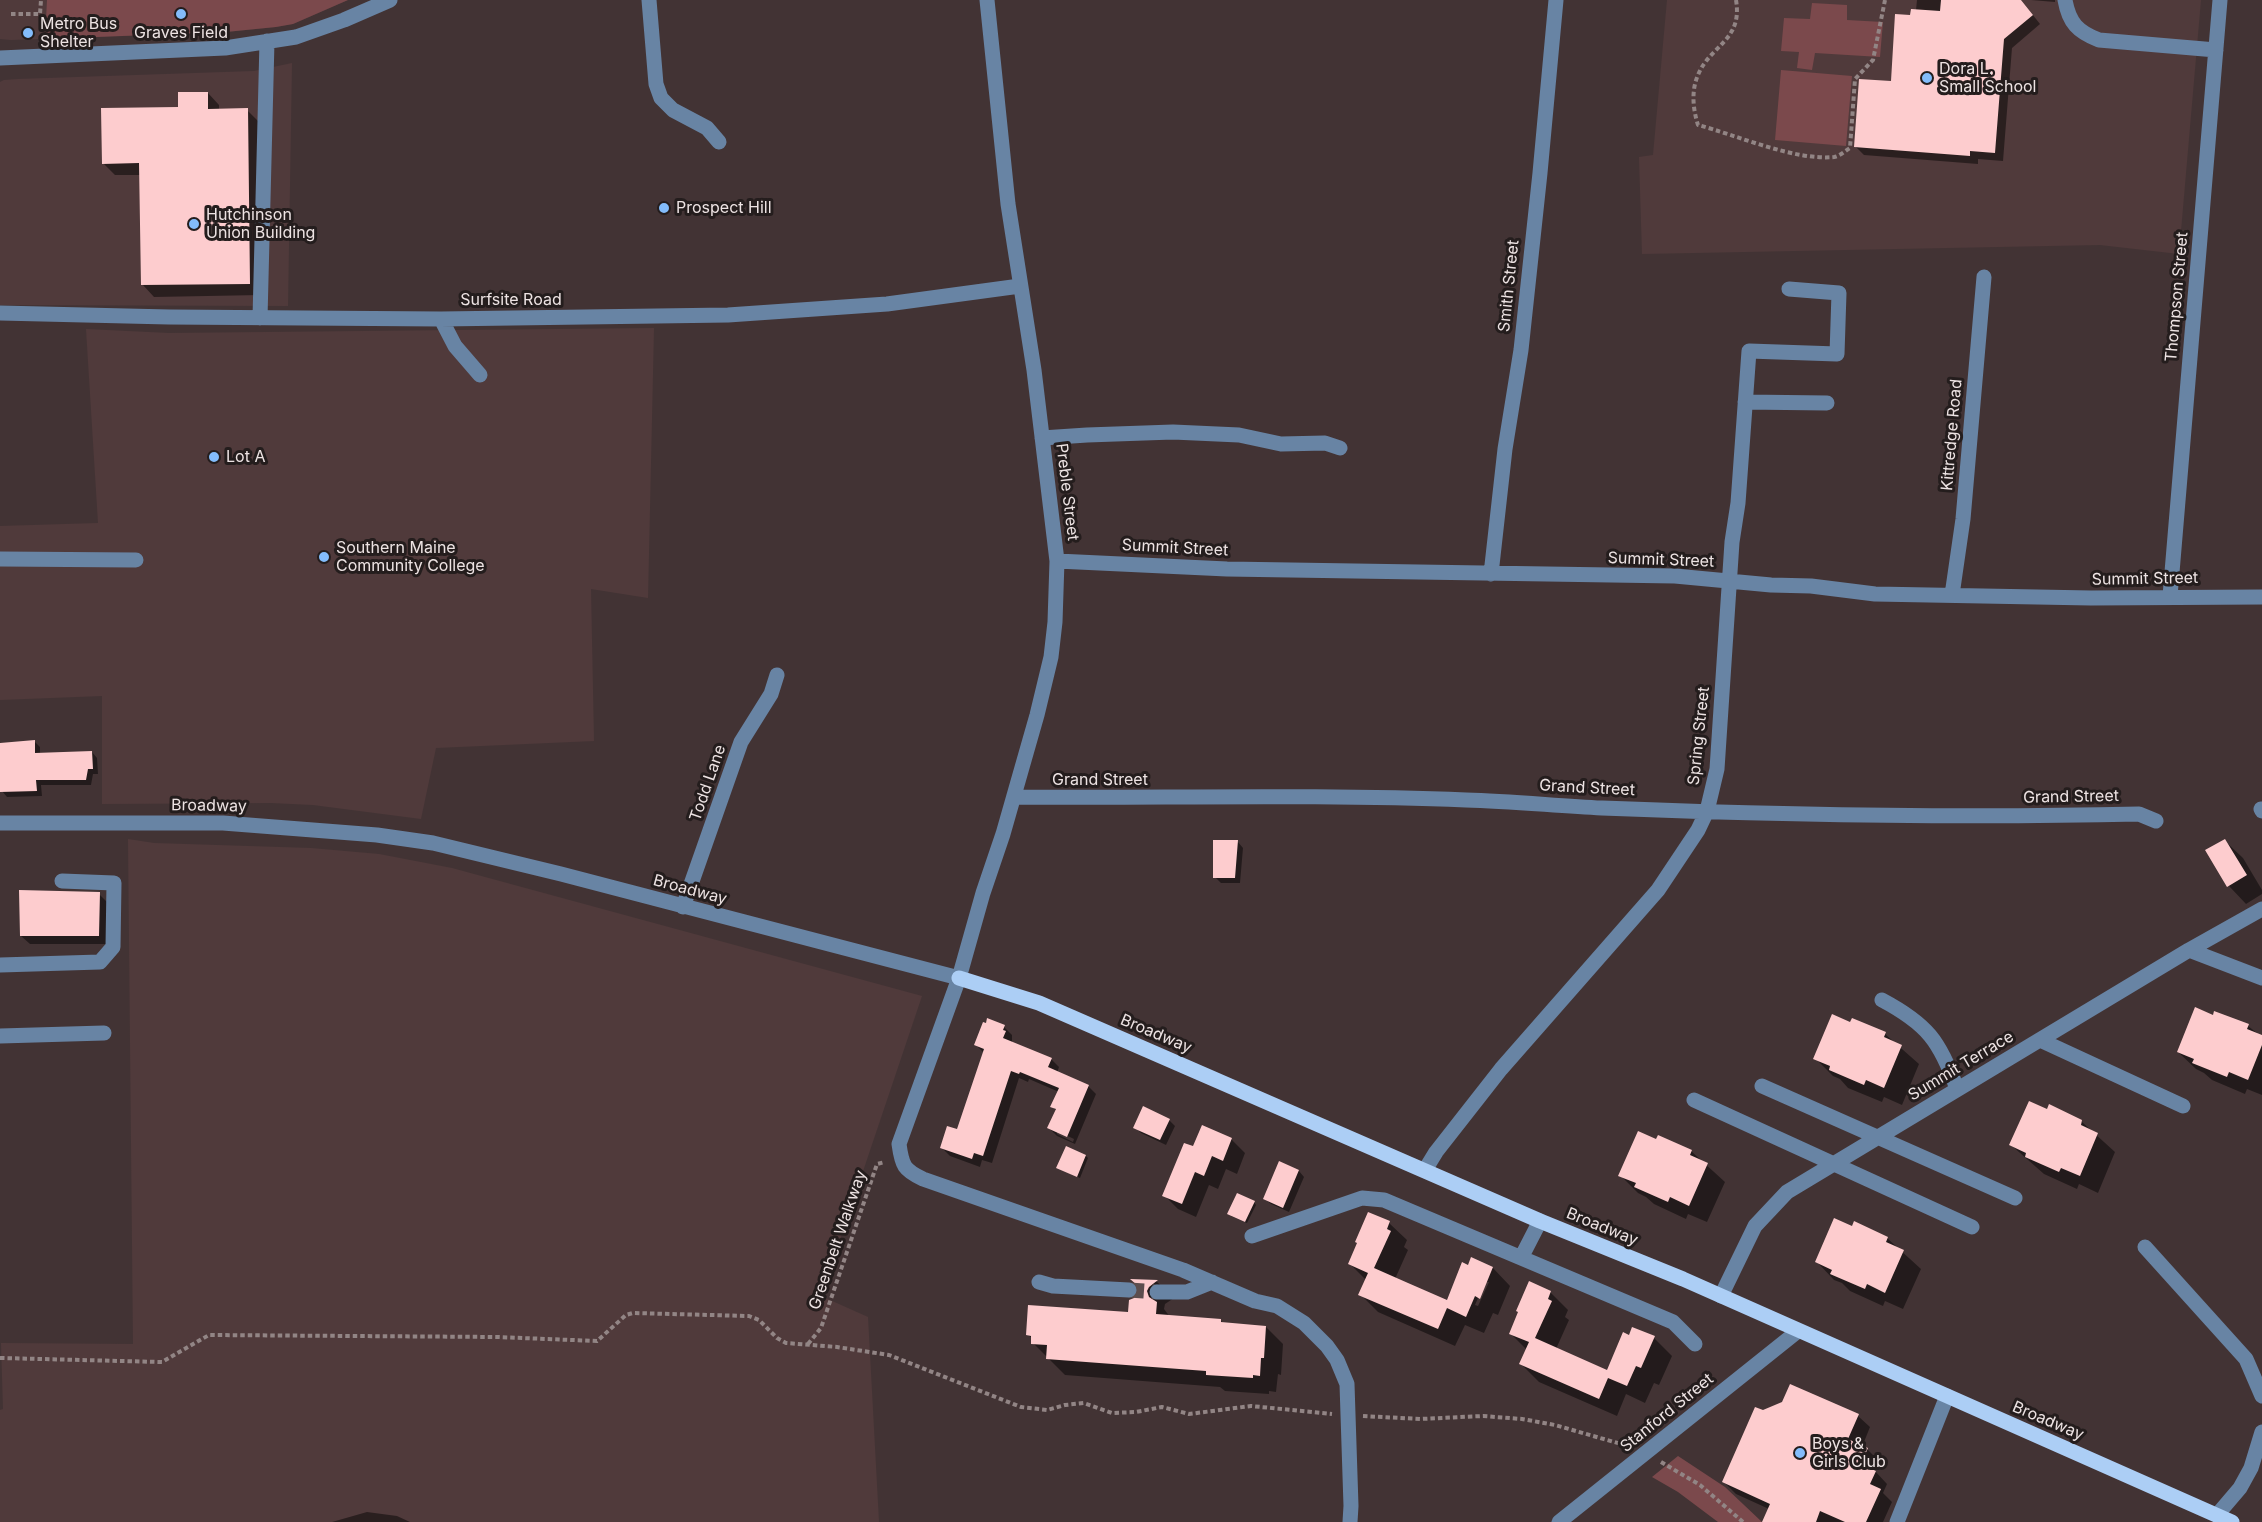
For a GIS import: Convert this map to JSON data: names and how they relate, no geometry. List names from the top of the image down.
{
  "streets": {
    "main road": ["Broadway"],
    "street": [
      "Smith Street",
      "Thompson Street",
      "Surfsite Road",
      "Kittredge Road",
      "Preble Street",
      "Summit Street",
      "Spring Street",
      "Grand Street",
      "Todd Lane",
      "Summit Terrace",
      "Stanford Street"
    ],
    "path": ["Greenbelt Walkway"]
  },
  "crossings": [
    ["Smith Street", "Summit Street"],
    ["Thompson Street", "Summit Street"],
    ["Surfsite Road", "Preble Street"],
    ["Kittredge Road", "Summit Street"],
    ["Preble Street", "Summit Street"],
    ["Preble Street", "Grand Street"],
    ["Preble Street", "Broadway"],
    ["Preble Street", "Greenbelt Walkway"],
    ["Summit Street", "Spring Street"],
    ["Spring Street", "Grand Street"],
    ["Spring Street", "Broadway"],
    ["Todd Lane", "Broadway"],
    ["Broadway", "Summit Terrace"],
    ["Broadway", "Stanford Street"]
  ],
  "places": [
    "Graves Field",
    "Metro Bus Shelter",
    "Dora L. Small School",
    "Prospect Hill",
    "Hutchinson Union Building",
    "Lot A",
    "Southern Maine Community College",
    "Boys & Girls Club"
  ]
}
